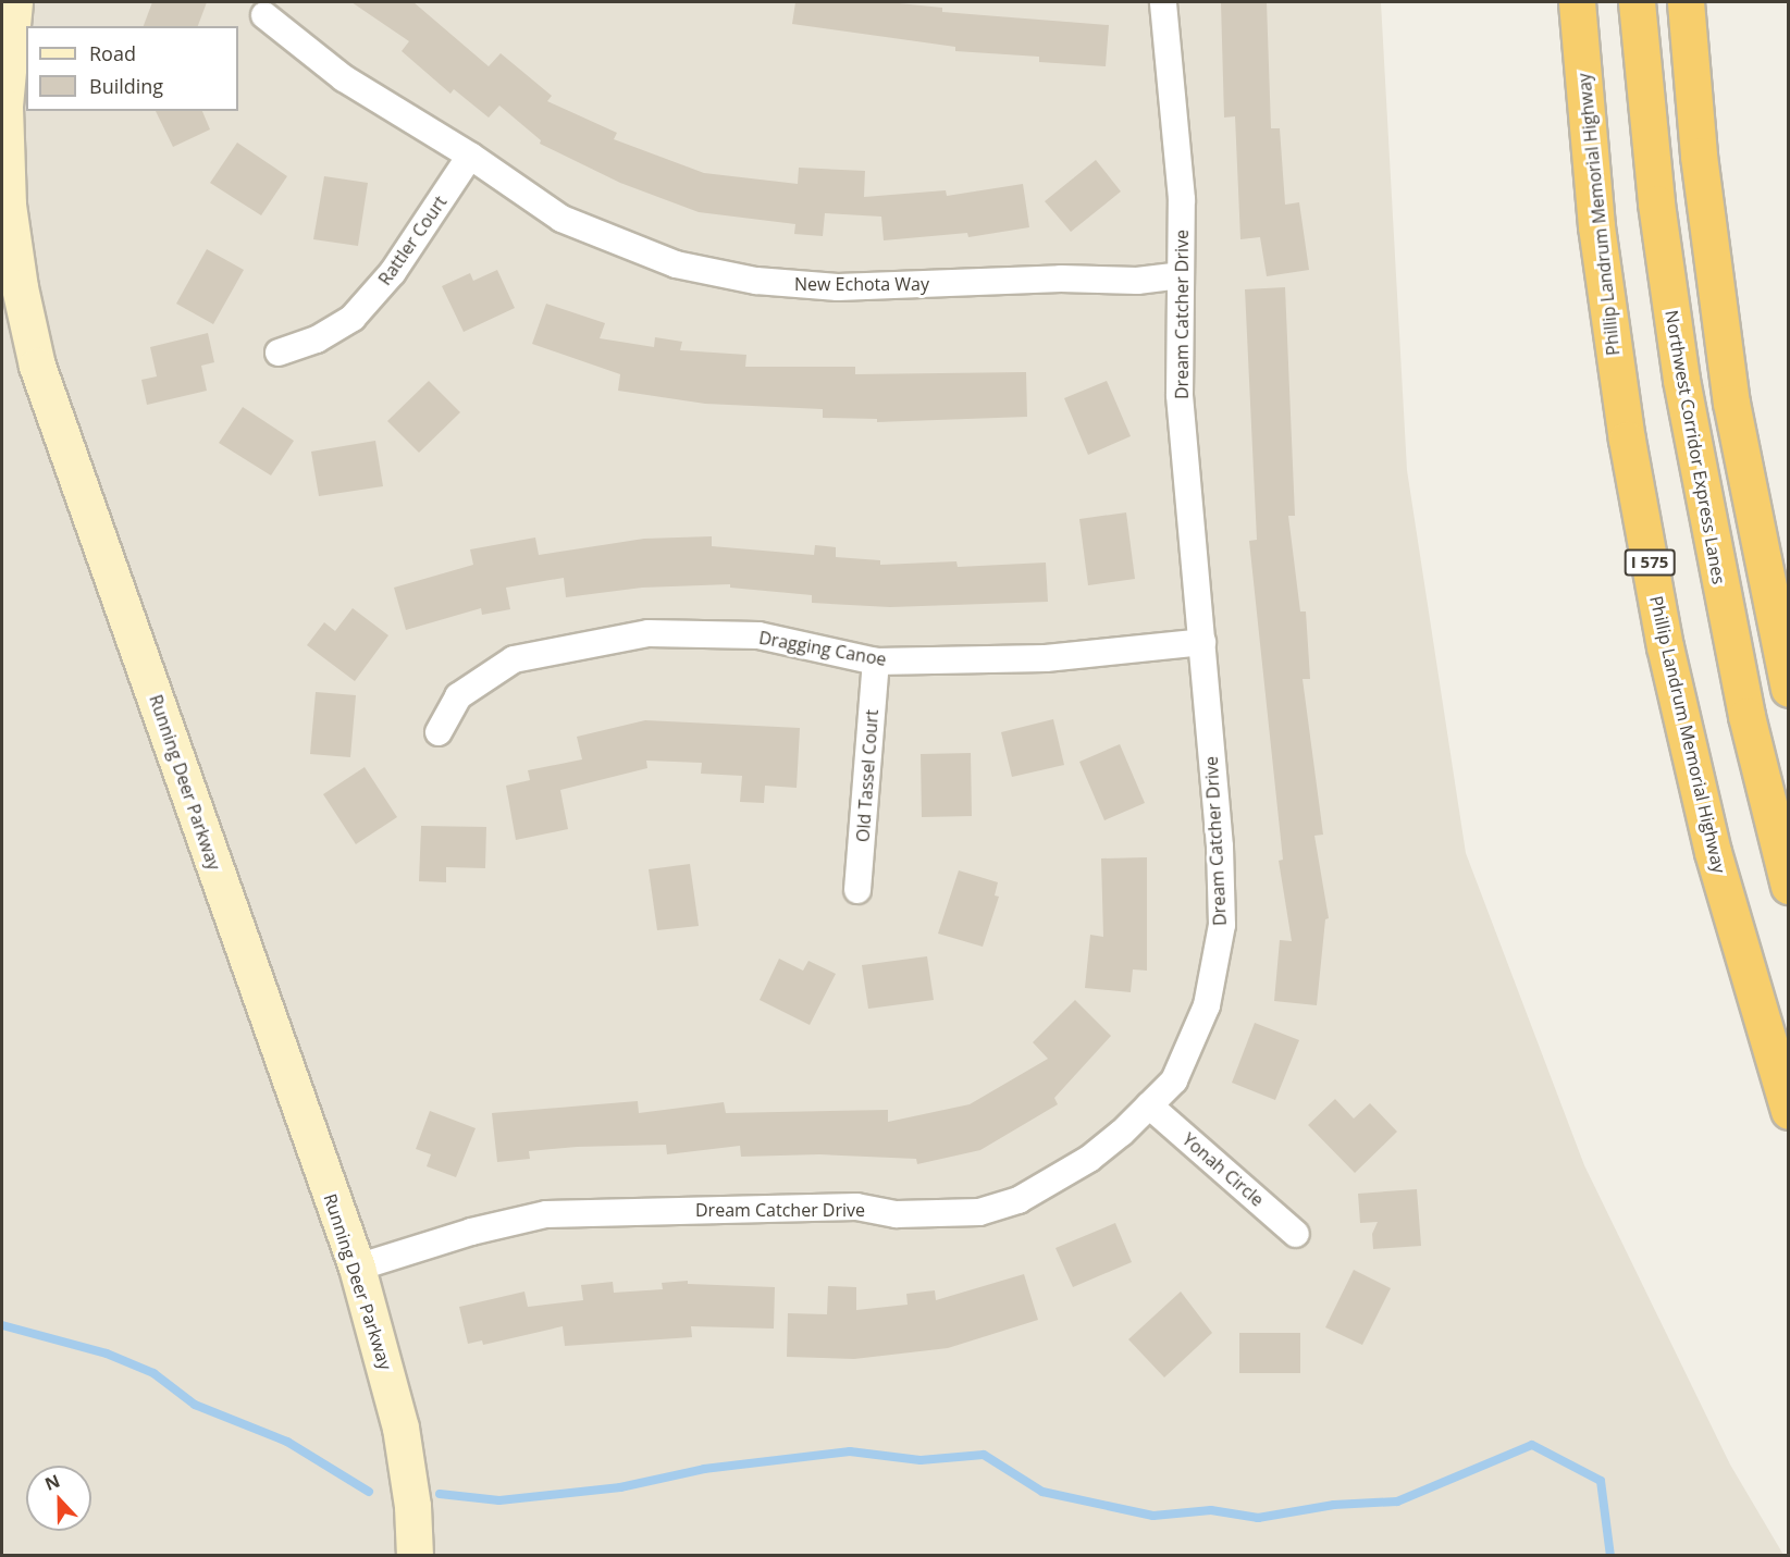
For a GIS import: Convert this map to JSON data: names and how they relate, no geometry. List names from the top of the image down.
{
  "streets": {
    "highway": ["Phillip Landrum Memorial Highway", "Northwest Corridor Express Lanes", "I 575"],
    "street": [
      "Rattler Court",
      "New Echota Way",
      "Dream Catcher Drive",
      "Dragging Canoe",
      "Old Tassel Court",
      "Running Deer Parkway",
      "Yonah Circle"
    ]
  },
  "crossings": [
    ["Rattler Court", "New Echota Way"],
    ["New Echota Way", "Dream Catcher Drive"],
    ["Dream Catcher Drive", "Dragging Canoe"],
    ["Dream Catcher Drive", "Running Deer Parkway"],
    ["Dream Catcher Drive", "Yonah Circle"],
    ["Dragging Canoe", "Old Tassel Court"]
  ],
  "legend": ["Road", "Building"],
  "north": "top"
}
